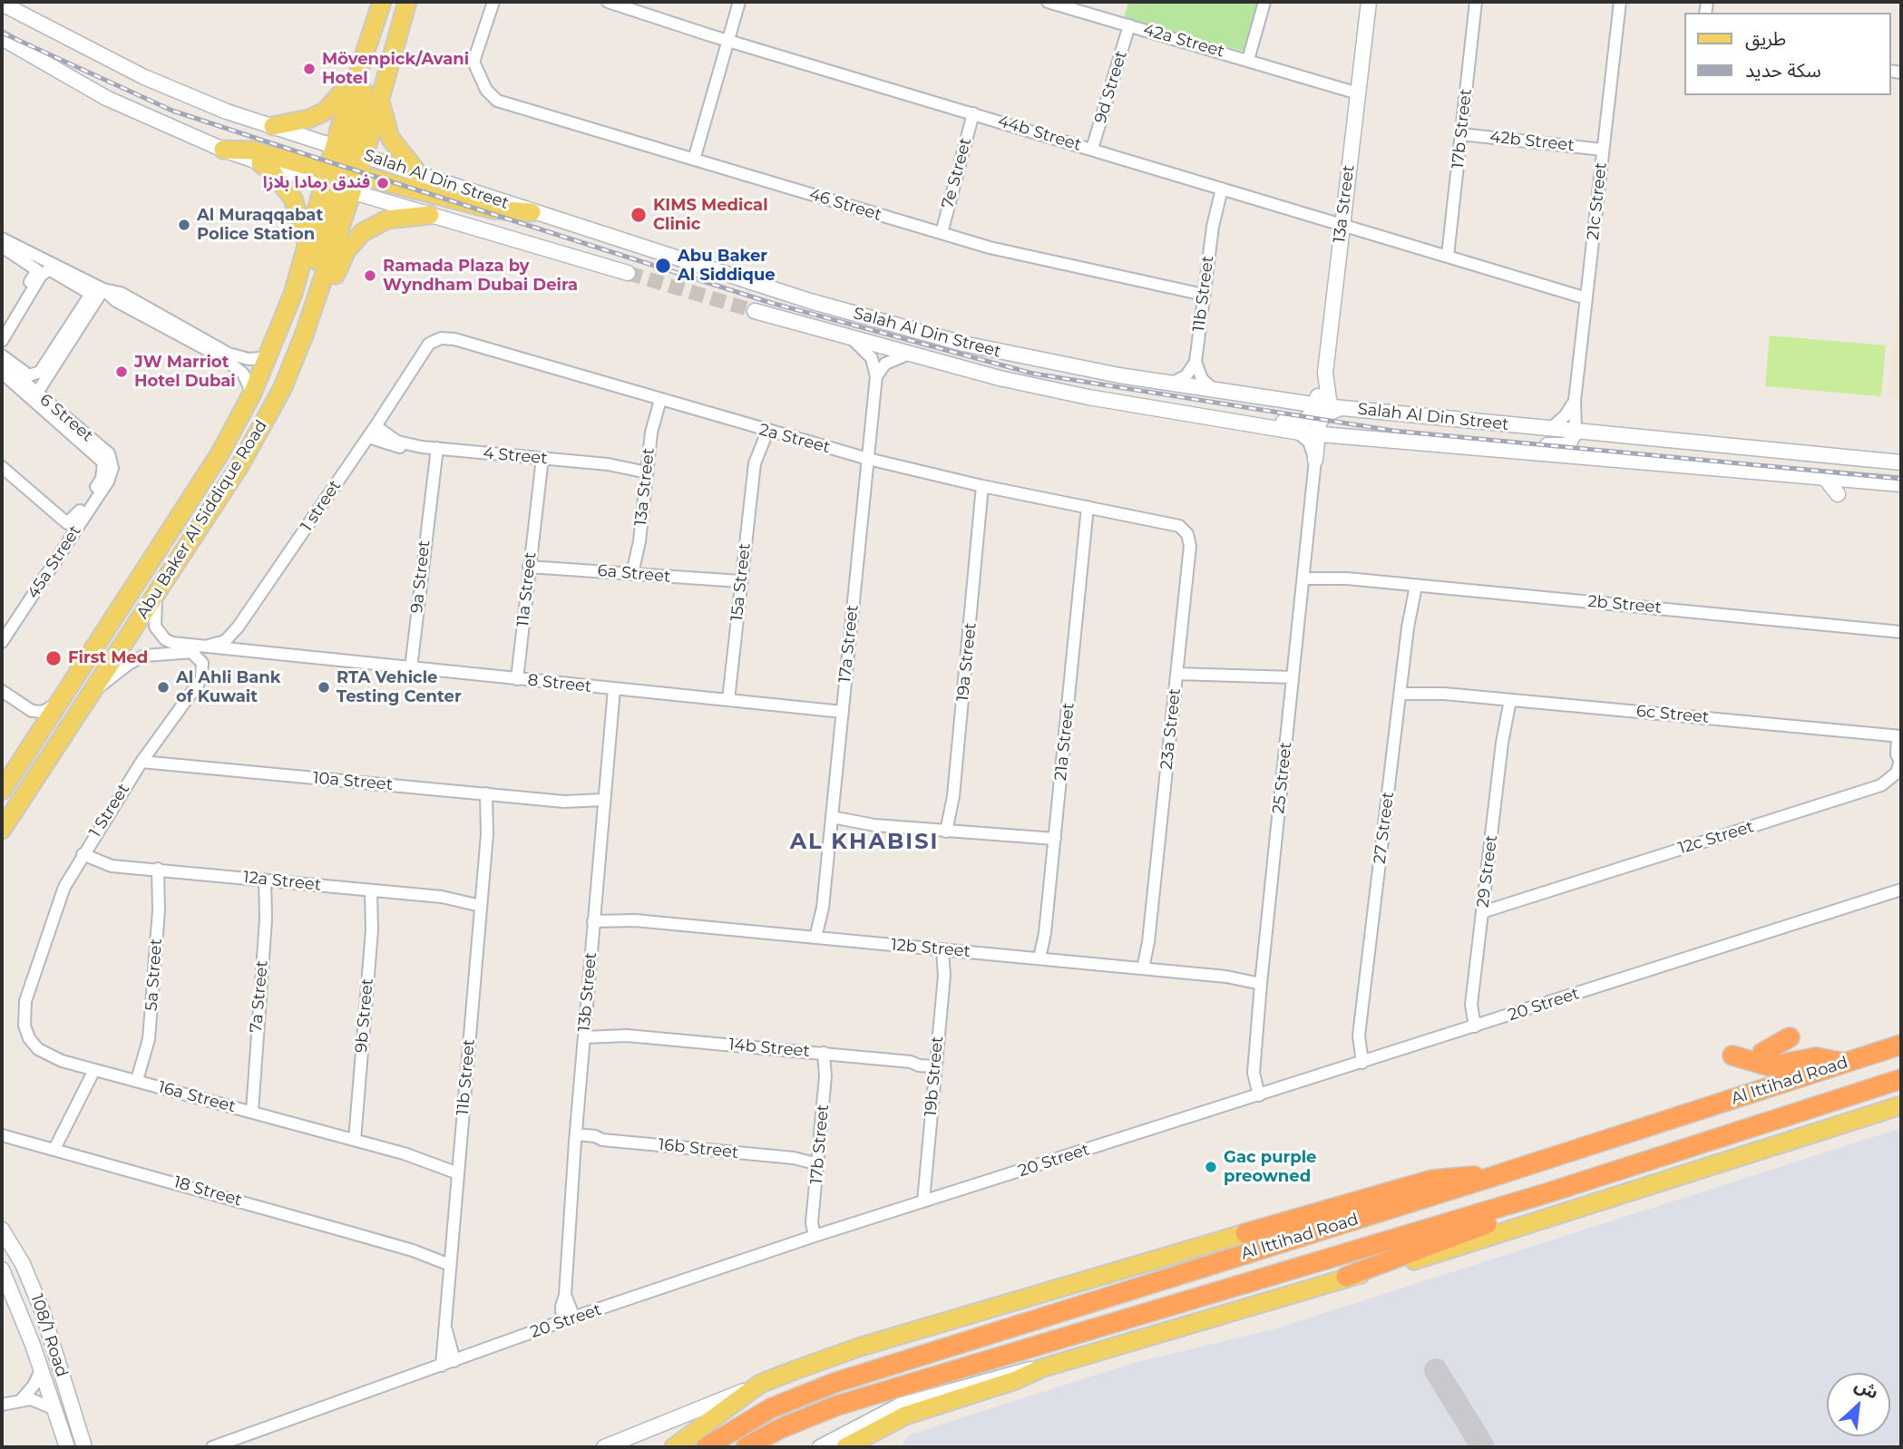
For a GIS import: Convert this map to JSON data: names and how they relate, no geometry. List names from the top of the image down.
{
  "streets": {
    "highway": ["Al Ittihad Road"],
    "main road": [
      "Salah Al Din Street",
      "13a Street",
      "Abu Baker Al Siddique Road",
      "108/1 Road"
    ],
    "street": [
      "42a Street",
      "9d Street",
      "17b Street",
      "44b Street",
      "42b Street",
      "7e Street",
      "21c Street",
      "46 Street",
      "11b Street",
      "6 Street",
      "2a Street",
      "4 Street",
      "1 street",
      "45a Street",
      "6a Street",
      "9a Street",
      "15a Street",
      "11a Street",
      "2b Street",
      "17a Street",
      "19a Street",
      "8 Street",
      "6c Street",
      "23a Street",
      "21a Street",
      "25 Street",
      "10a Street",
      "1 Street",
      "27 Street",
      "12c Street",
      "29 Street",
      "12a Street",
      "12b Street",
      "5a Street",
      "13b Street",
      "7a Street",
      "20 Street",
      "9b Street",
      "14b Street",
      "19b Street",
      "16a Street",
      "16b Street",
      "18 Street"
    ]
  },
  "crossings": [
    ["42a Street", "9d Street"],
    ["42a Street", "13a Street"],
    ["9d Street", "44b Street"],
    ["17b Street", "44b Street"],
    ["17b Street", "42b Street"],
    ["17b Street", "20 Street"],
    ["17b Street", "14b Street"],
    ["17b Street", "16b Street"],
    ["44b Street", "7e Street"],
    ["44b Street", "21c Street"],
    ["44b Street", "13a Street"],
    ["44b Street", "11b Street"],
    ["42b Street", "21c Street"],
    ["7e Street", "46 Street"],
    ["Salah Al Din Street", "21c Street"],
    ["Salah Al Din Street", "13a Street"],
    ["Salah Al Din Street", "Abu Baker Al Siddique Road"],
    ["13a Street", "2a Street"],
    ["13a Street", "4 Street"],
    ["13a Street", "6a Street"],
    ["46 Street", "11b Street"],
    ["11b Street", "10a Street"],
    ["11b Street", "12a Street"],
    ["11b Street", "20 Street"],
    ["11b Street", "16a Street"],
    ["11b Street", "18 Street"],
    ["6 Street", "45a Street"],
    ["2a Street", "1 street"],
    ["2a Street", "15a Street"],
    ["2a Street", "17a Street"],
    ["2a Street", "19a Street"],
    ["2a Street", "23a Street"],
    ["2a Street", "21a Street"],
    ["4 Street", "1 street"],
    ["4 Street", "9a Street"],
    ["4 Street", "11a Street"],
    ["1 street", "8 Street"],
    ["Abu Baker Al Siddique Road", "8 Street"],
    ["6a Street", "15a Street"],
    ["6a Street", "11a Street"],
    ["9a Street", "8 Street"],
    ["15a Street", "8 Street"],
    ["11a Street", "8 Street"],
    ["2b Street", "25 Street"],
    ["2b Street", "27 Street"],
    ["17a Street", "8 Street"],
    ["17a Street", "12b Street"],
    ["8 Street", "1 Street"],
    ["8 Street", "13b Street"],
    ["6c Street", "27 Street"],
    ["6c Street", "12c Street"],
    ["6c Street", "29 Street"],
    ["23a Street", "12b Street"],
    ["21a Street", "12b Street"],
    ["25 Street", "12b Street"],
    ["25 Street", "20 Street"],
    ["10a Street", "1 Street"],
    ["10a Street", "13b Street"],
    ["1 Street", "12a Street"],
    ["1 Street", "16a Street"],
    ["27 Street", "20 Street"],
    ["12c Street", "29 Street"],
    ["29 Street", "20 Street"],
    ["12a Street", "5a Street"],
    ["12a Street", "7a Street"],
    ["12a Street", "9b Street"],
    ["12b Street", "13b Street"],
    ["12b Street", "19b Street"],
    ["5a Street", "16a Street"],
    ["13b Street", "20 Street"],
    ["13b Street", "14b Street"],
    ["13b Street", "16b Street"],
    ["7a Street", "16a Street"],
    ["20 Street", "19b Street"],
    ["9b Street", "16a Street"],
    ["14b Street", "19b Street"]
  ],
  "districts": ["AL KHABISI"],
  "places": [
    "Mövenpick/Avani Hotel",
    "فندق رمادا بلازا",
    "KIMS Medical Clinic",
    "Al Muraqqabat Police Station",
    "Abu Baker Al Siddique",
    "Ramada Plaza by Wyndham Dubai Deira",
    "JW Marriot Hotel Dubai",
    "First Med",
    "Al Ahli Bank of Kuwait",
    "RTA Vehicle Testing Center",
    "Gac purple preowned"
  ],
  "legend": ["طريق", "سكة حديد"],
  "north": "top right"
}
